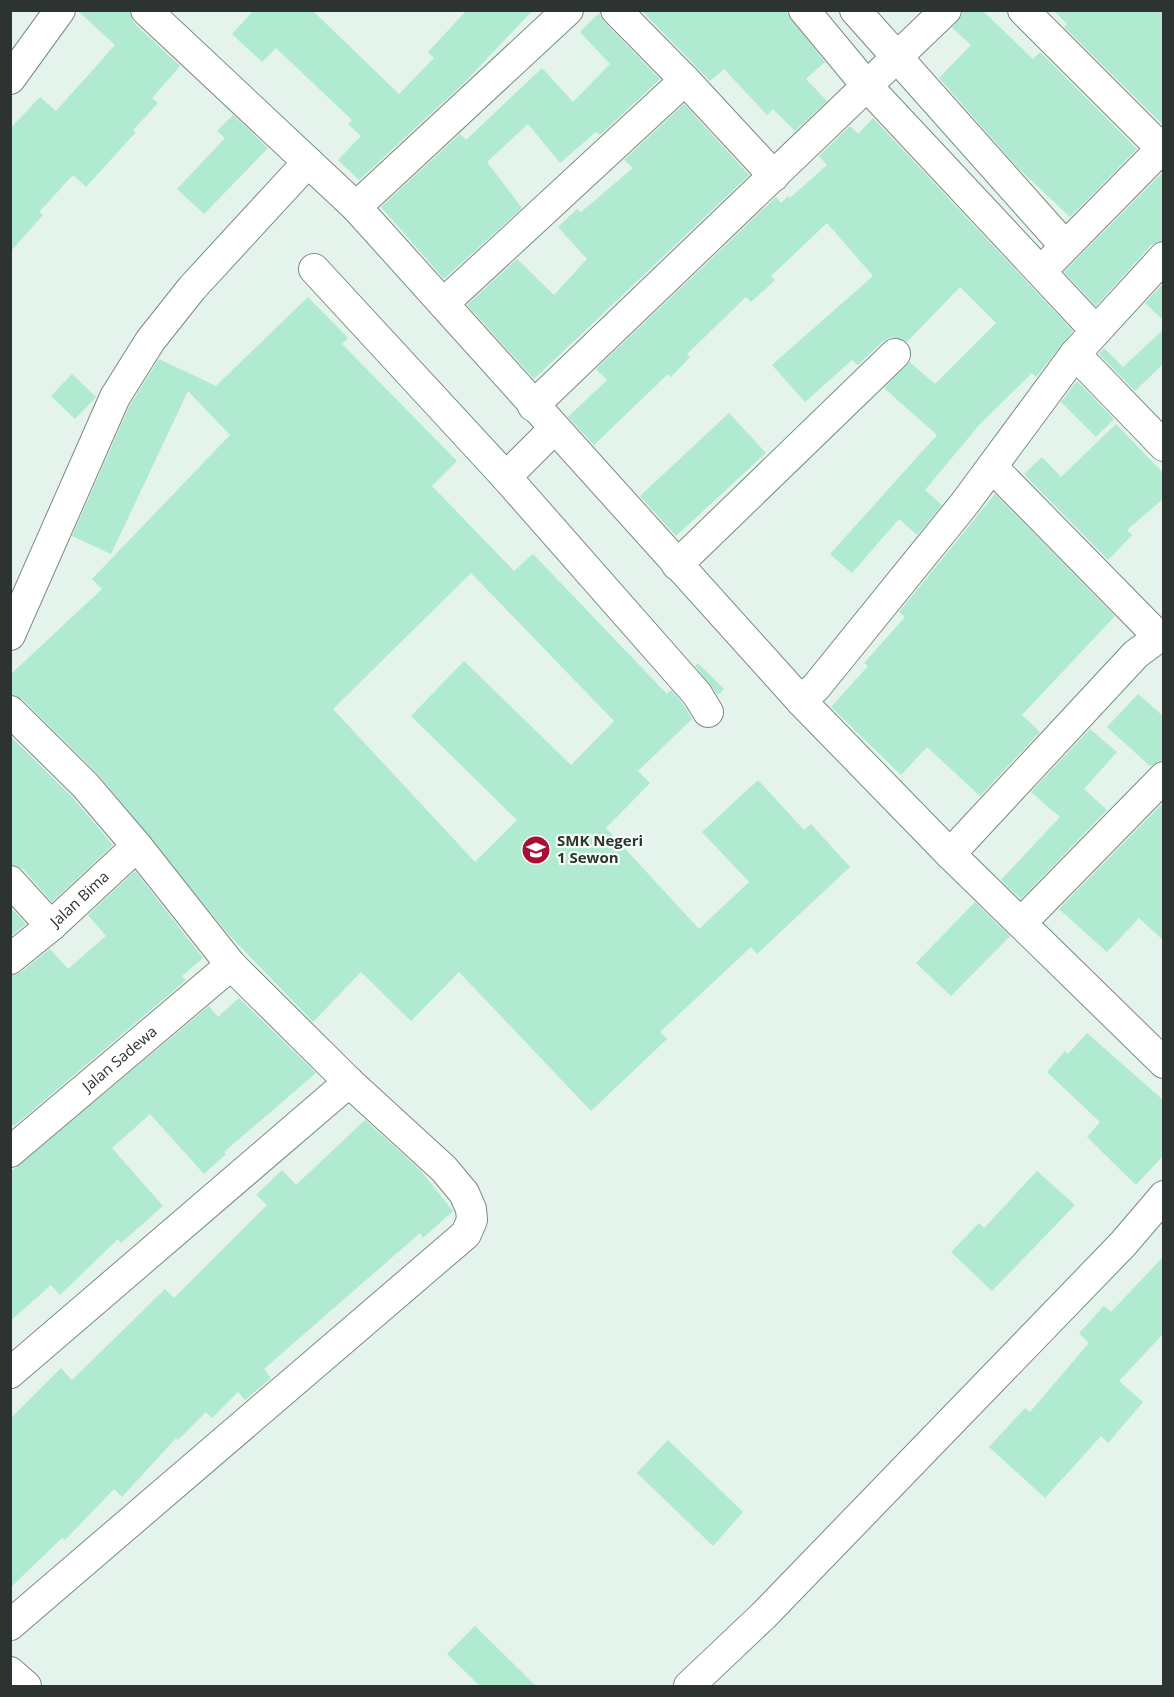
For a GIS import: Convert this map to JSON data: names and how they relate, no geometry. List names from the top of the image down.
{
  "streets": {
    "street": ["Jalan Bima", "Jalan Sadewa"]
  },
  "places": {
    "school or university": ["SMK Negeri 1 Sewon"]
  }
}
